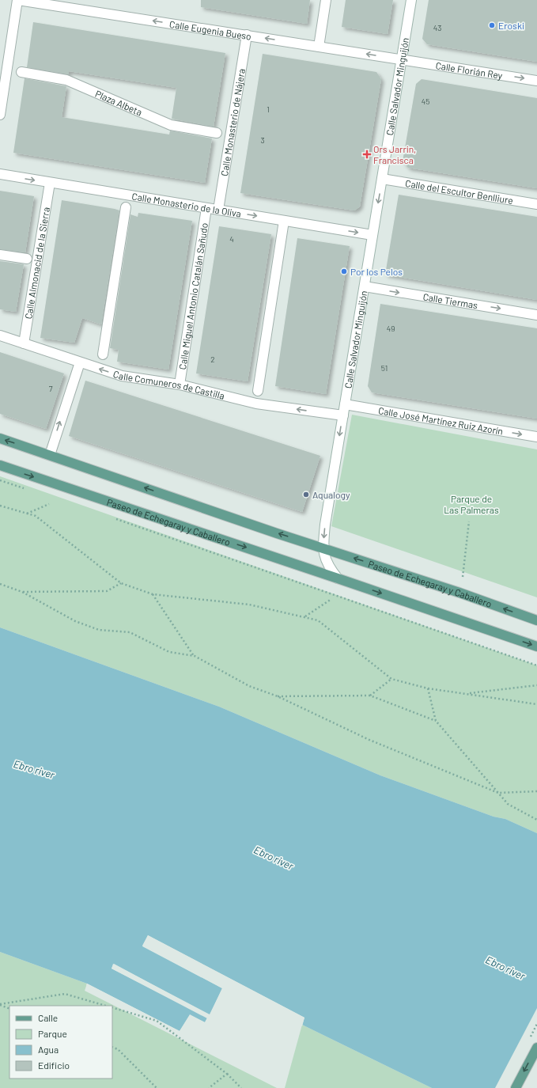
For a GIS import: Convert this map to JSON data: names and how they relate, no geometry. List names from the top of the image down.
{
  "streets": {
    "main road": ["Paseo de Echegaray y Caballero"],
    "street": [
      "Calle Eugenia Bueso",
      "Calle Florián Rey",
      "Calle Salvador Minguijón",
      "Plaza Albeta",
      "Calle Monasterio de Nájera",
      "Calle del Escultor Benlliure",
      "Calle Monasterio de la Oliva",
      "Calle Almonacid de la Sierra",
      "Calle Miguel Antonio Catalán Sañudo",
      "Calle Tiermas",
      "Calle Comuneros de Castilla",
      "Calle José Martínez Ruiz Azorín"
    ]
  },
  "crossings": [
    ["Calle Eugenia Bueso", "Calle Florián Rey"],
    ["Calle Eugenia Bueso", "Calle Salvador Minguijón"],
    ["Calle Eugenia Bueso", "Calle Monasterio de Nájera"],
    ["Calle Florián Rey", "Calle Salvador Minguijón"],
    ["Calle Salvador Minguijón", "Calle del Escultor Benlliure"],
    ["Calle Salvador Minguijón", "Calle Monasterio de la Oliva"],
    ["Calle Salvador Minguijón", "Calle Tiermas"],
    ["Calle Salvador Minguijón", "Calle Comuneros de Castilla"],
    ["Calle Salvador Minguijón", "Calle José Martínez Ruiz Azorín"],
    ["Calle Salvador Minguijón", "Paseo de Echegaray y Caballero"],
    ["Calle Monasterio de Nájera", "Calle Monasterio de la Oliva"],
    ["Calle Monasterio de la Oliva", "Calle Almonacid de la Sierra"],
    ["Calle Monasterio de la Oliva", "Calle Miguel Antonio Catalán Sañudo"],
    ["Calle Almonacid de la Sierra", "Calle Comuneros de Castilla"],
    ["Calle Miguel Antonio Catalán Sañudo", "Calle Comuneros de Castilla"]
  ],
  "one_way": [
    "Calle Eugenia Bueso",
    "Calle Florián Rey",
    "Calle Monasterio de la Oliva",
    "Calle Tiermas",
    "Calle Comuneros de Castilla",
    "Calle José Martínez Ruiz Azorín"
  ],
  "water": ["Ebro river"],
  "parks": ["Parque de Las Palmeras"],
  "places": {
    "other": ["Eroski", "Por los Pelos", "Aqualogy"],
    "health": ["Ors Jarrin, Francisca"]
  },
  "house_numbers": [
    "43",
    "45",
    "1",
    "3",
    "4",
    "49",
    "2",
    "51",
    "7"
  ],
  "legend": [
    "Calle",
    "Parque",
    "Agua",
    "Edificio"
  ]
}
